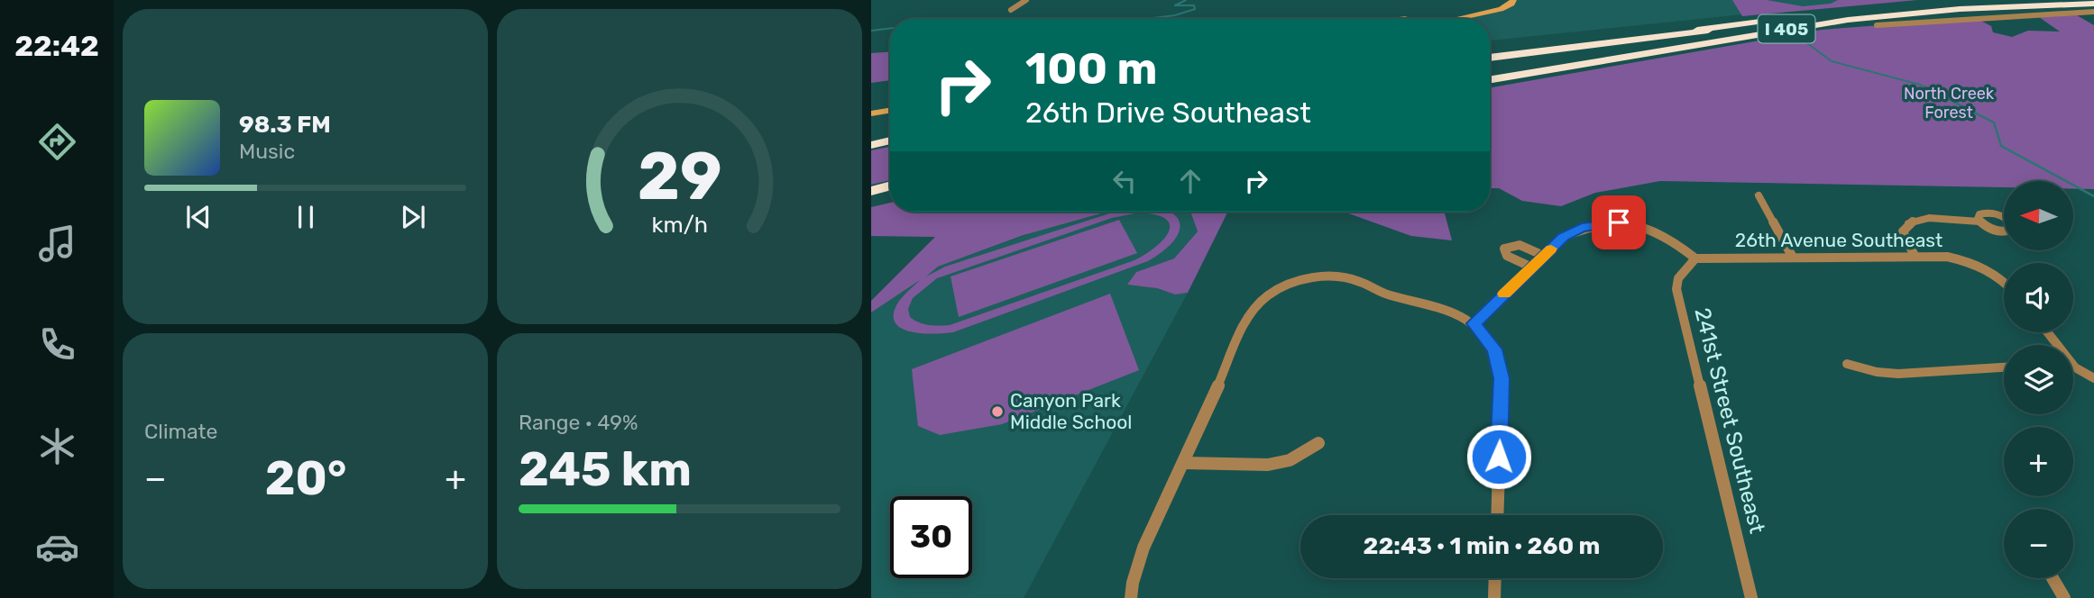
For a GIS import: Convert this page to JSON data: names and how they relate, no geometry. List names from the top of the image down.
{
  "streets": {
    "highway": ["I 405"],
    "street": ["26th Avenue Southeast", "241st Street Southeast"]
  },
  "crossings": [
    ["26th Avenue Southeast", "241st Street Southeast"]
  ],
  "parks": ["North Creek Forest"],
  "places": ["Canyon Park Middle School"],
  "north": "left",
  "page": {
    "tabs": "22:42",
    "turn": ["100 m", "26th Drive Southeast"],
    "song": ["98.3 FM", "Music"],
    "map_buttons": ["+", "−"],
    "tile": [
      "Climate",
      ["Range · 49%", "245 km"]
    ],
    "heat": ["−", "20°", "+"],
    "limit": "30",
    "trip": "22:43 · 1 min · 260 m",
    "gauge": ["29", "km/h"]
  }
}
